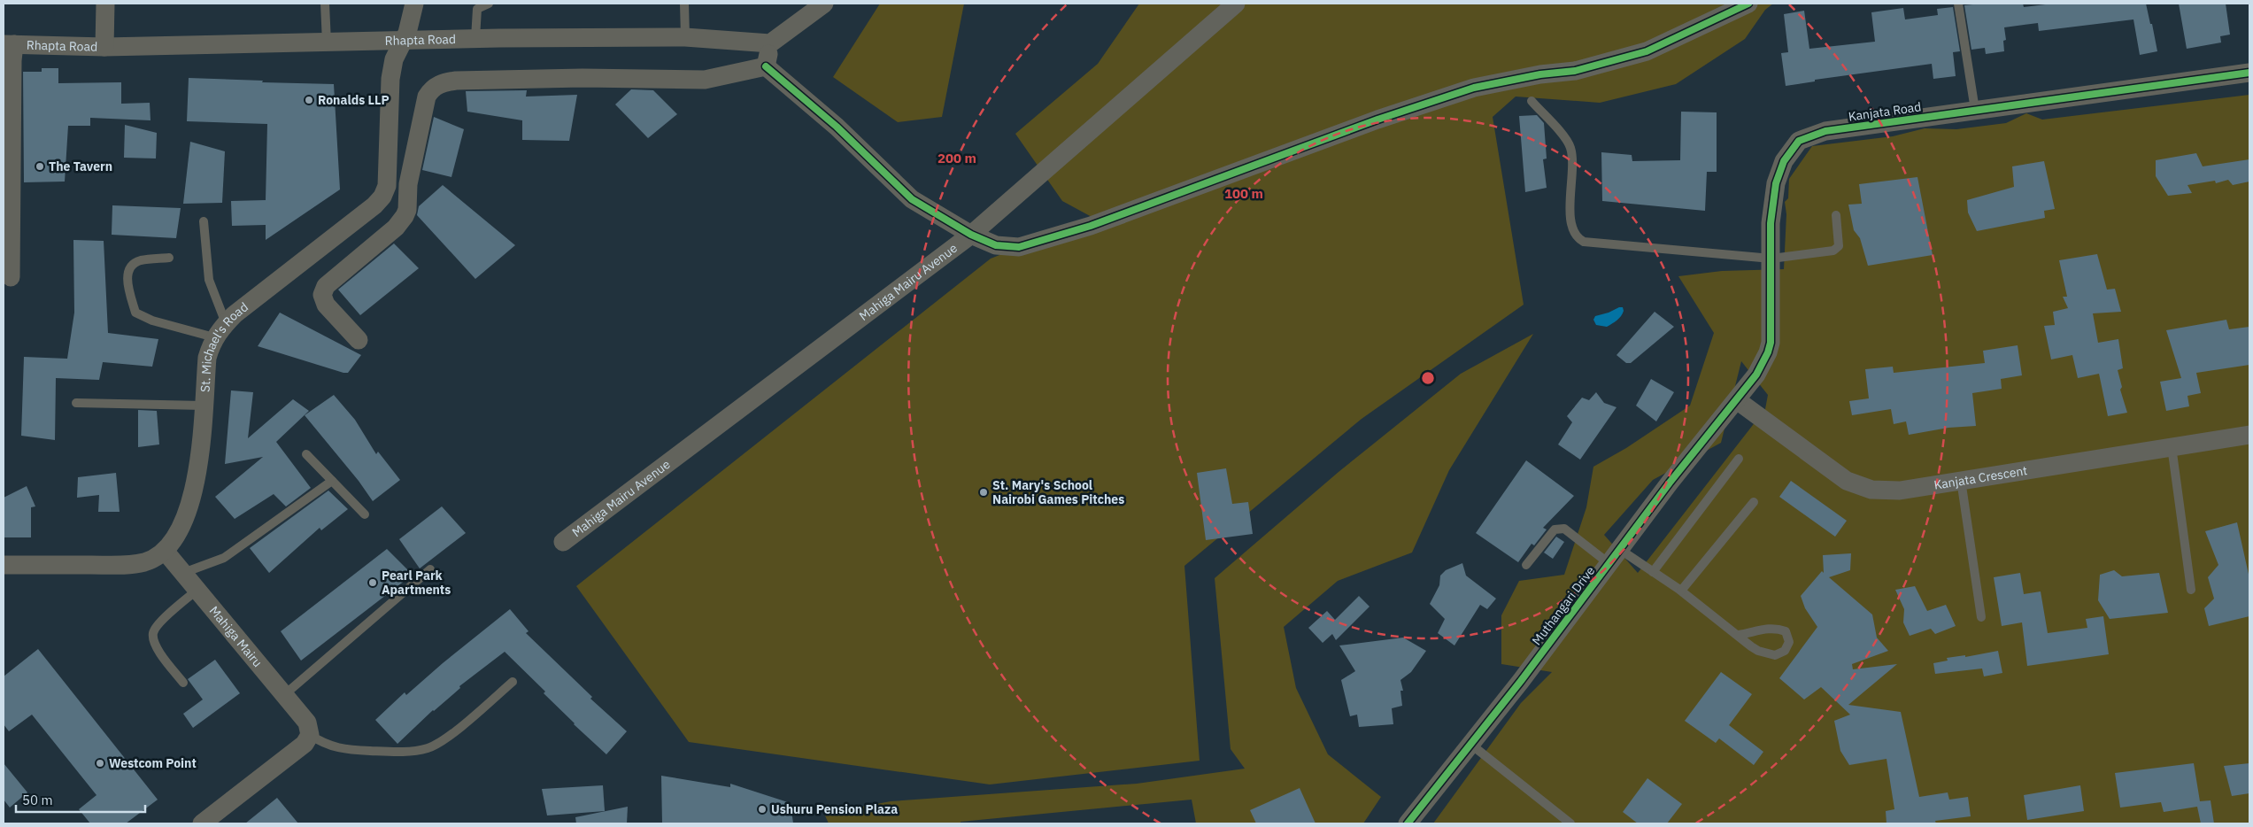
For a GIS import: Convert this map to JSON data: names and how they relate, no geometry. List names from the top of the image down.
{
  "streets": {
    "street": [
      "Rhapta Road",
      "Kanjata Road",
      "Mahiga Mairu Avenue",
      "St. Michael's Road",
      "Kanjata Crescent",
      "Muthangari Drive",
      "Mahiga Mairu"
    ]
  },
  "crossings": [
    ["Rhapta Road", "St. Michael's Road"],
    ["Kanjata Road", "Kanjata Crescent"],
    ["Kanjata Road", "Muthangari Drive"],
    ["St. Michael's Road", "Mahiga Mairu"],
    ["Kanjata Crescent", "Muthangari Drive"]
  ],
  "places": [
    "Ronalds LLP",
    "The Tavern",
    "St. Mary's School Nairobi Games Pitches",
    "Pearl Park Apartments",
    "Westcom Point",
    "Ushuru Pension Plaza"
  ],
  "scale_bar": "50 m",
  "rings": ["200 m", "100 m"]
}
